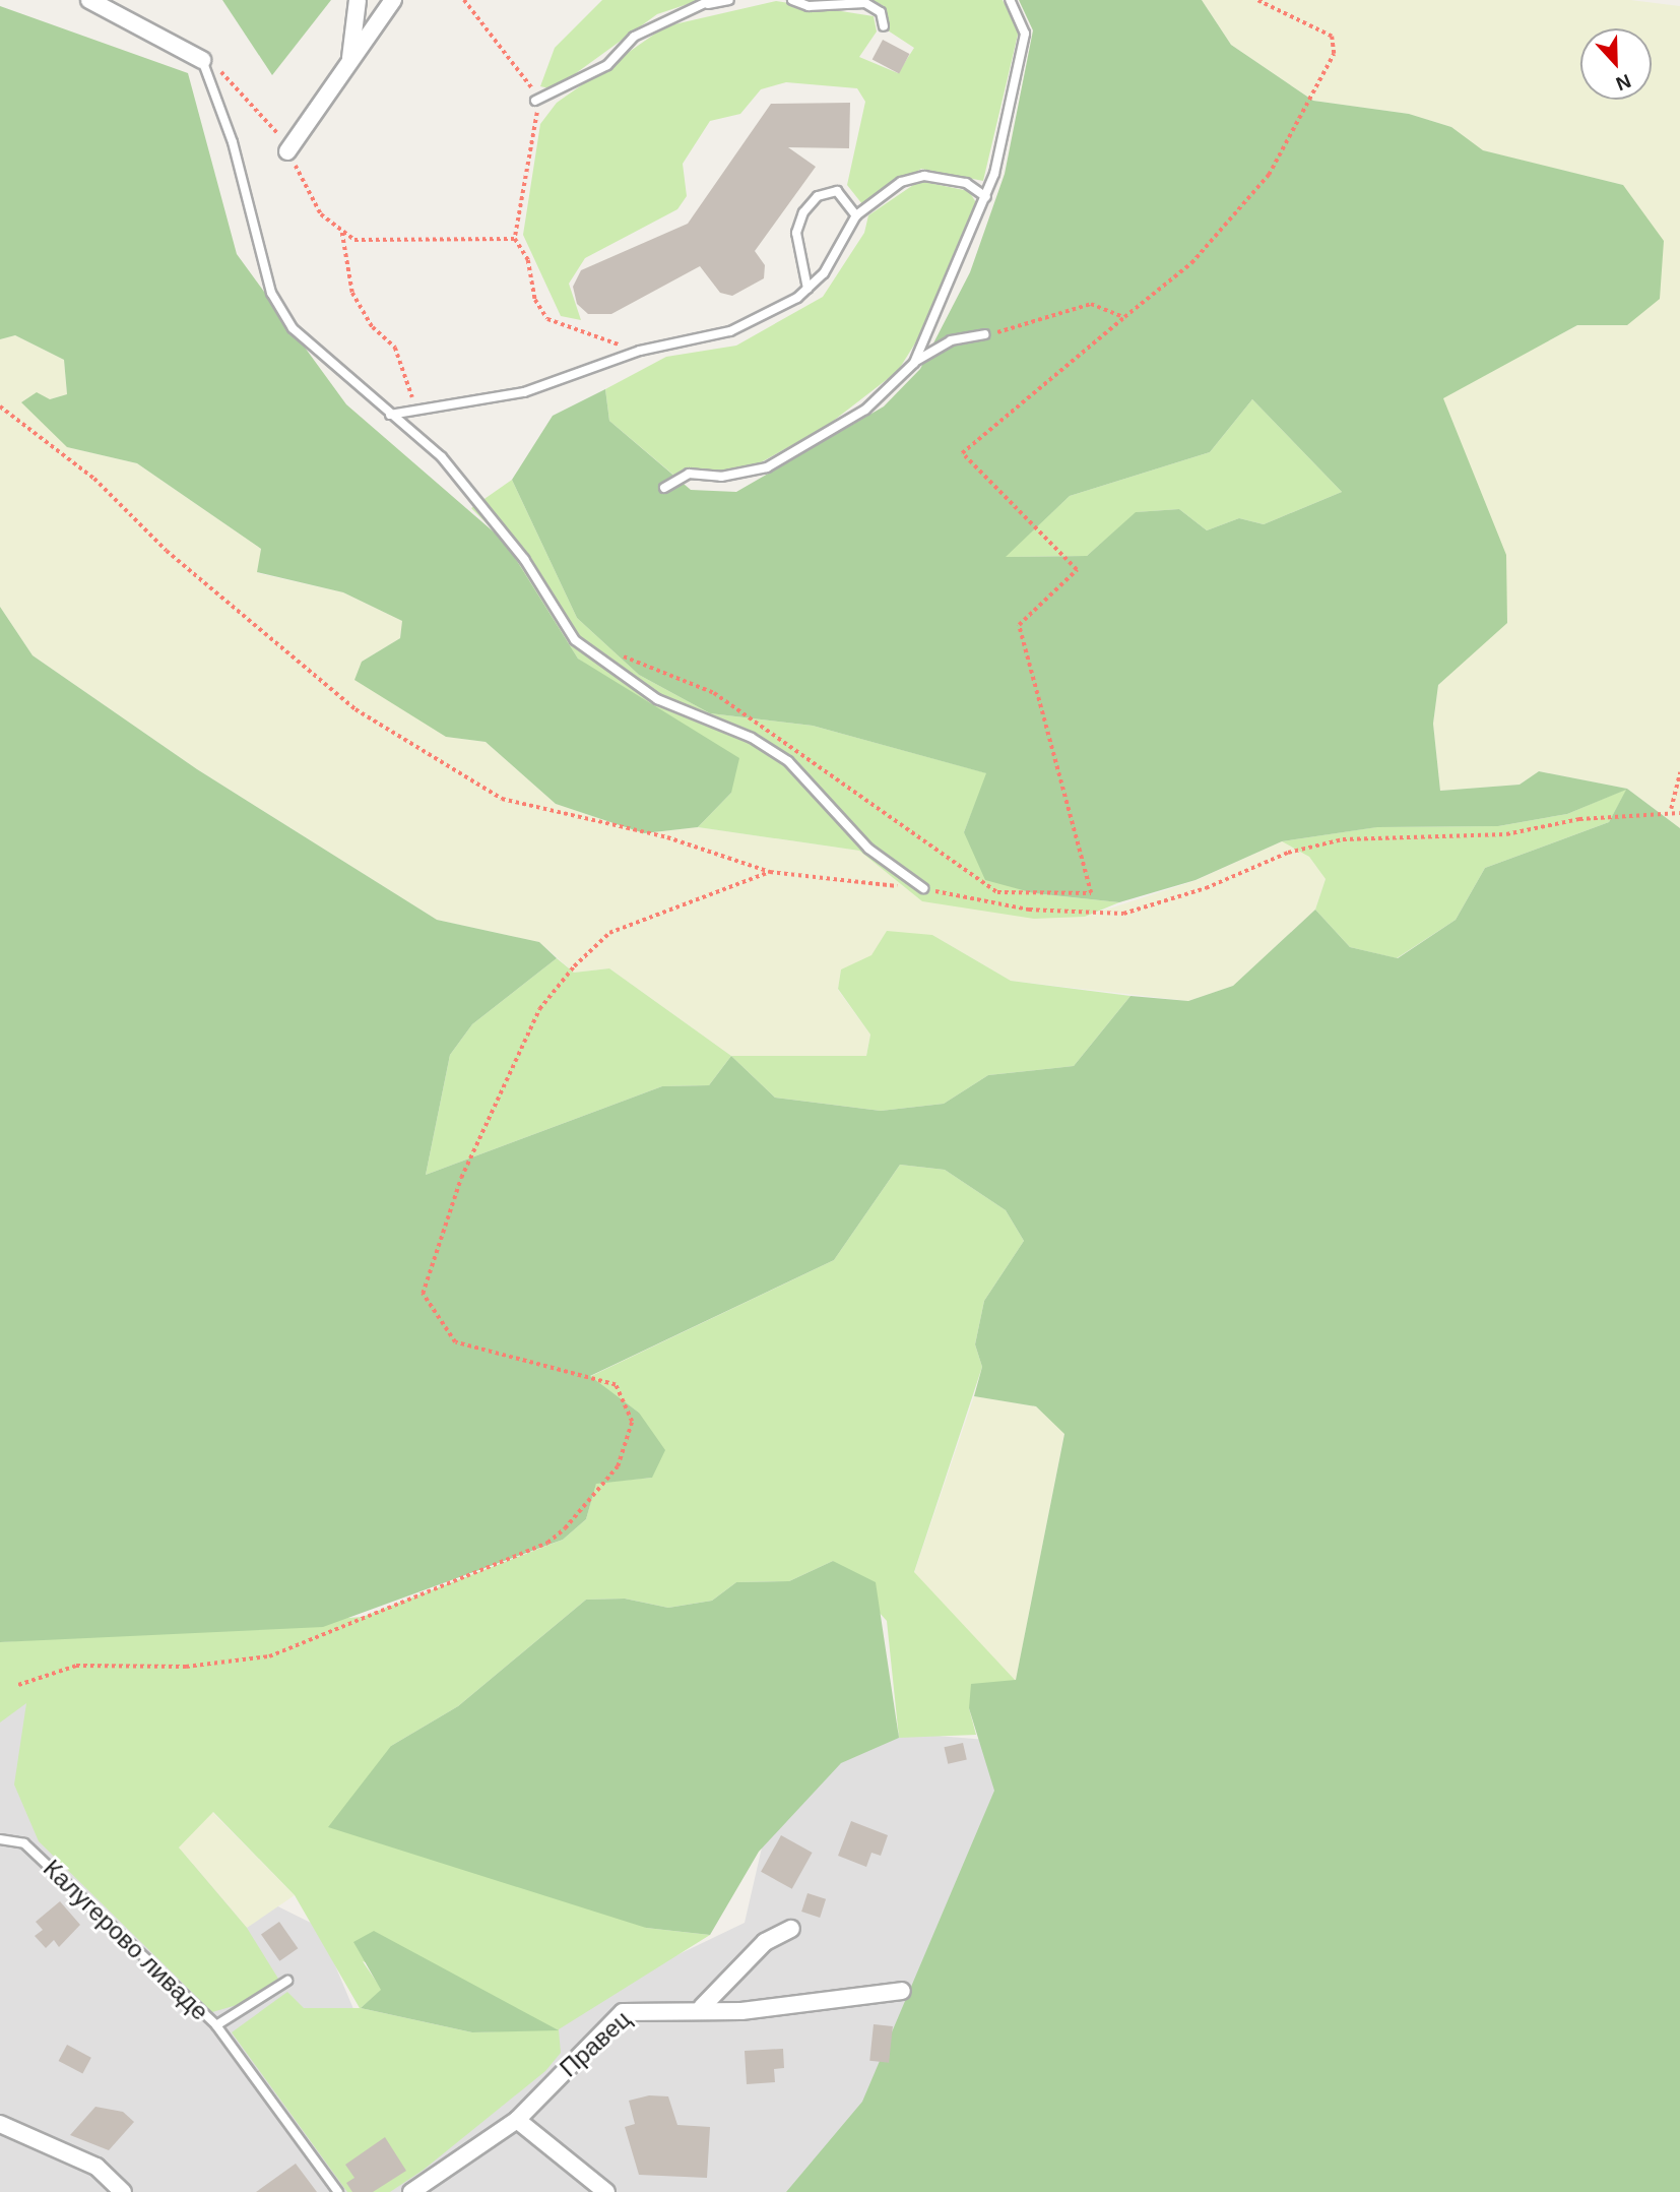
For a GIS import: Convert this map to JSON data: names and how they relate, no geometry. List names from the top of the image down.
{
  "streets": {
    "street": ["Правец"],
    "lane": ["Калугерово ливаде"]
  },
  "north": "bottom"
}
